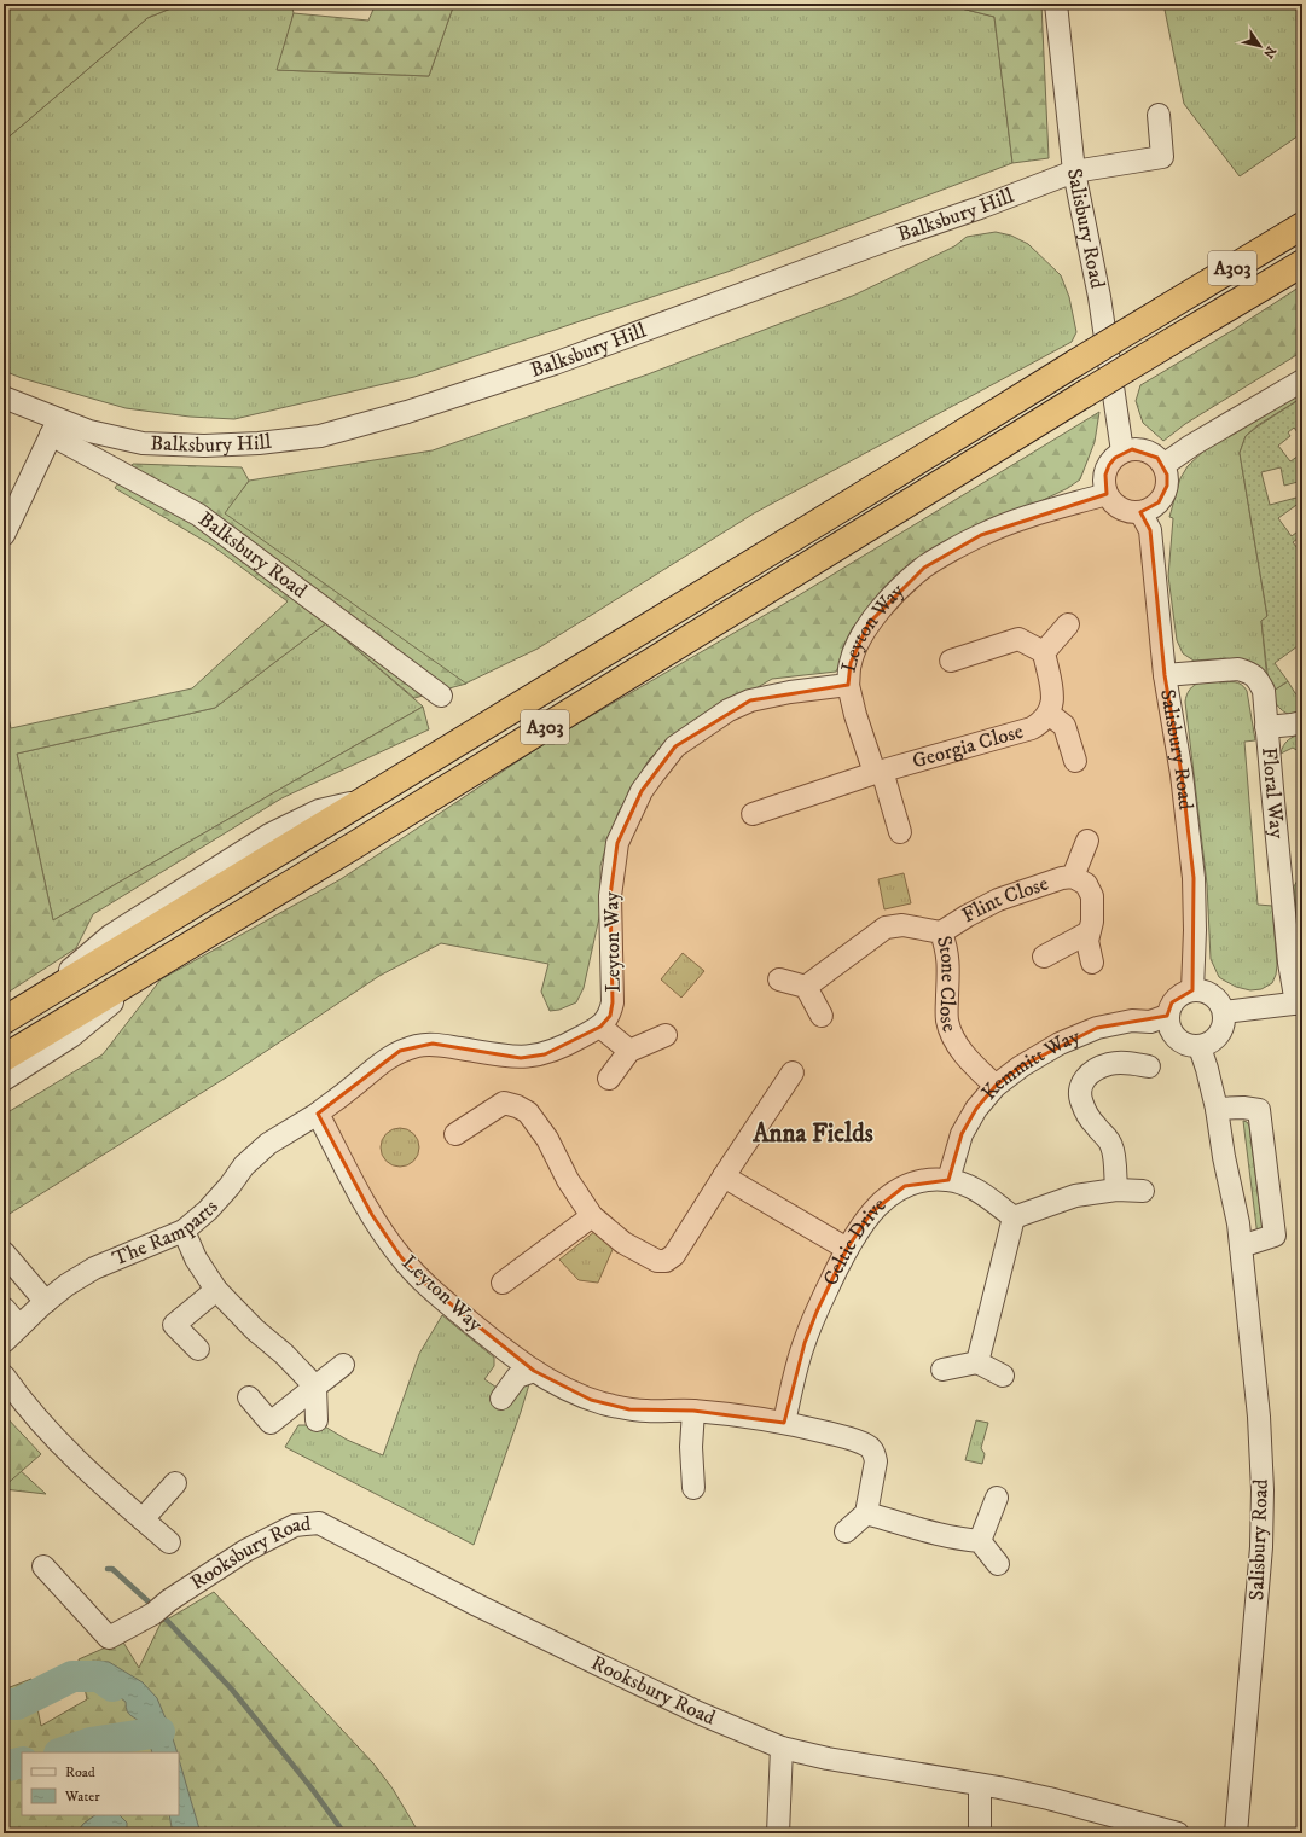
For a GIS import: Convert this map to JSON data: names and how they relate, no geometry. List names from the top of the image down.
{
  "streets": {
    "highway": ["A303"],
    "street": [
      "Balksbury Hill",
      "Salisbury Road",
      "Balksbury Road",
      "Leyton Way",
      "Georgia Close",
      "Floral Way",
      "Flint Close",
      "Stone Close",
      "Kemmitt Way",
      "The Ramparts",
      "Celtic Drive",
      "Rooksbury Road"
    ]
  },
  "crossings": [
    ["Balksbury Hill", "Salisbury Road"],
    ["Balksbury Hill", "Balksbury Road"],
    ["Salisbury Road", "Leyton Way"],
    ["Salisbury Road", "Floral Way"],
    ["Salisbury Road", "Kemmitt Way"],
    ["Leyton Way", "The Ramparts"],
    ["Leyton Way", "Celtic Drive"],
    ["Floral Way", "Kemmitt Way"],
    ["Flint Close", "Stone Close"],
    ["Stone Close", "Kemmitt Way"],
    ["Kemmitt Way", "Celtic Drive"]
  ],
  "districts": ["Anna Fields"],
  "legend": ["Road", "Water"],
  "north": "bottom right"
}
